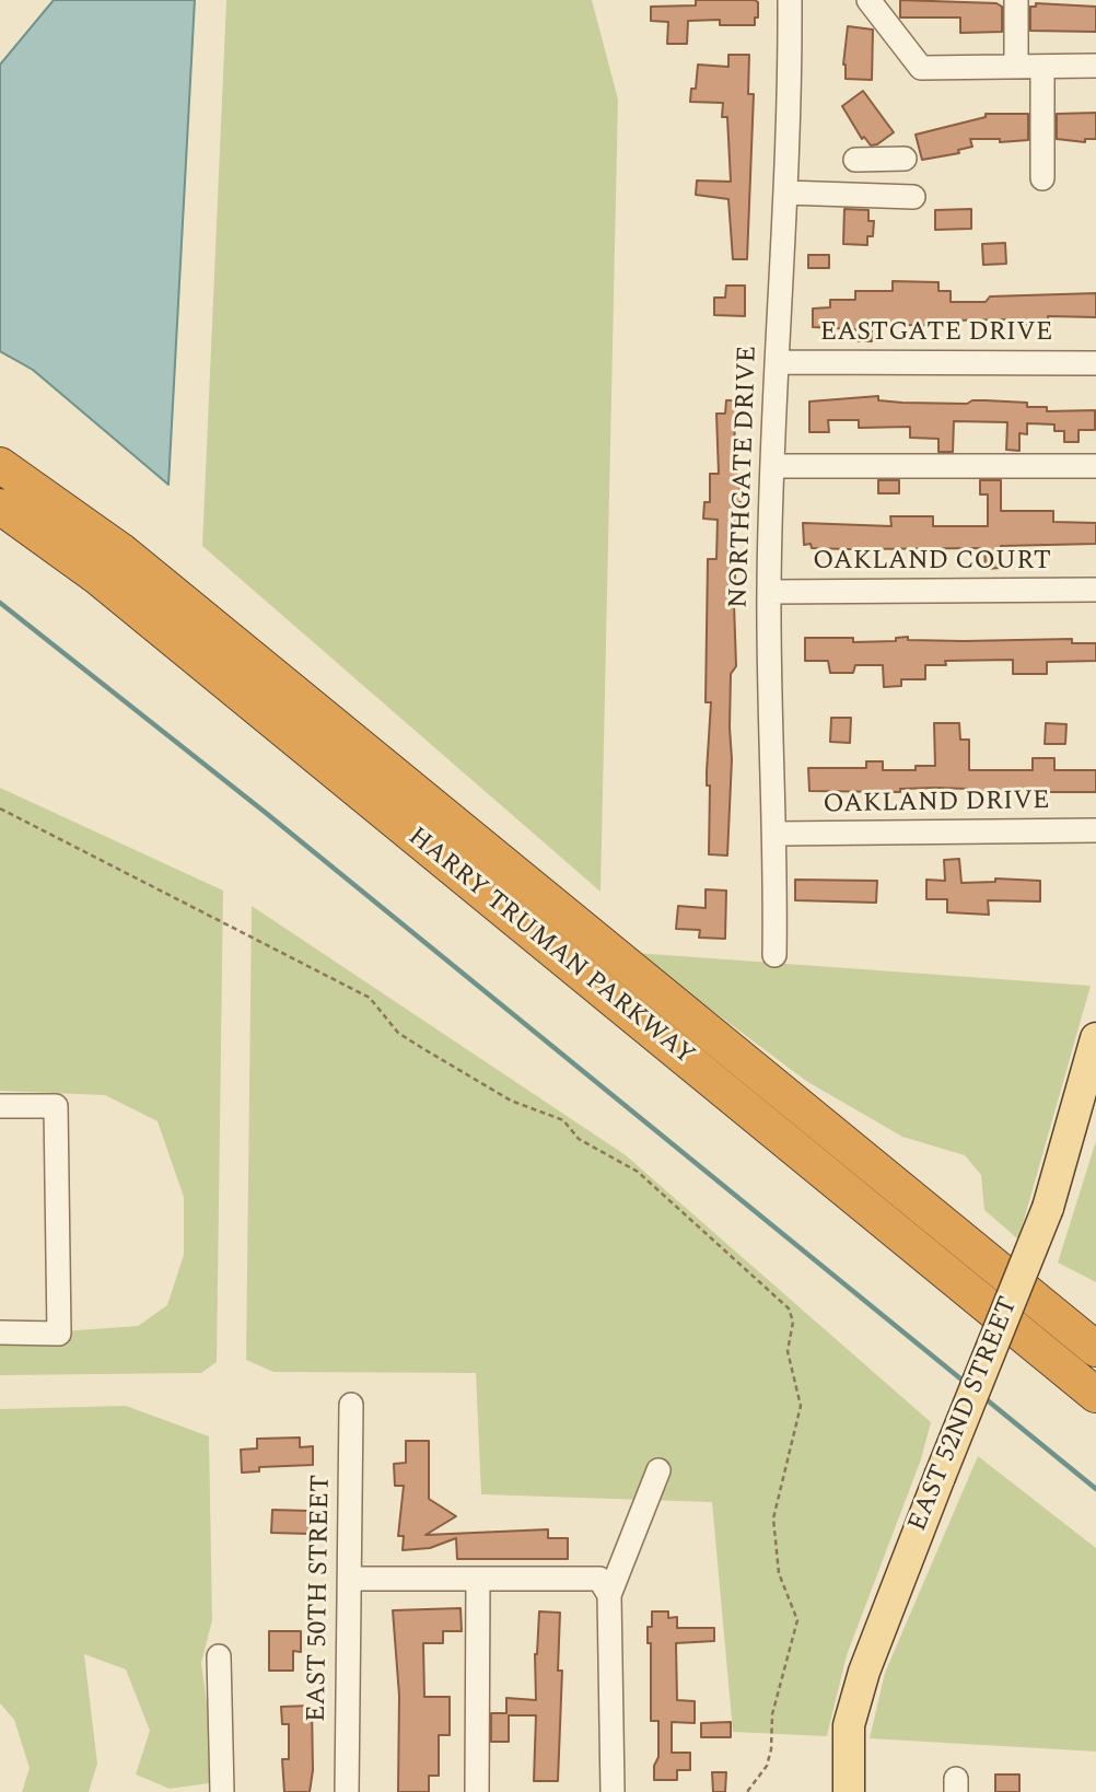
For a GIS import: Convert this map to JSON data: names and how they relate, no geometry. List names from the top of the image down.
{
  "streets": {
    "highway": ["HARRY TRUMAN PARKWAY"],
    "main road": ["EAST 52ND STREET"],
    "street": [
      "EASTGATE DRIVE",
      "NORTHGATE DRIVE",
      "OAKLAND COURT",
      "OAKLAND DRIVE",
      "EAST 50TH STREET"
    ]
  },
  "crossings": [
    ["EASTGATE DRIVE", "NORTHGATE DRIVE"],
    ["NORTHGATE DRIVE", "OAKLAND COURT"],
    ["NORTHGATE DRIVE", "OAKLAND DRIVE"]
  ]
}
